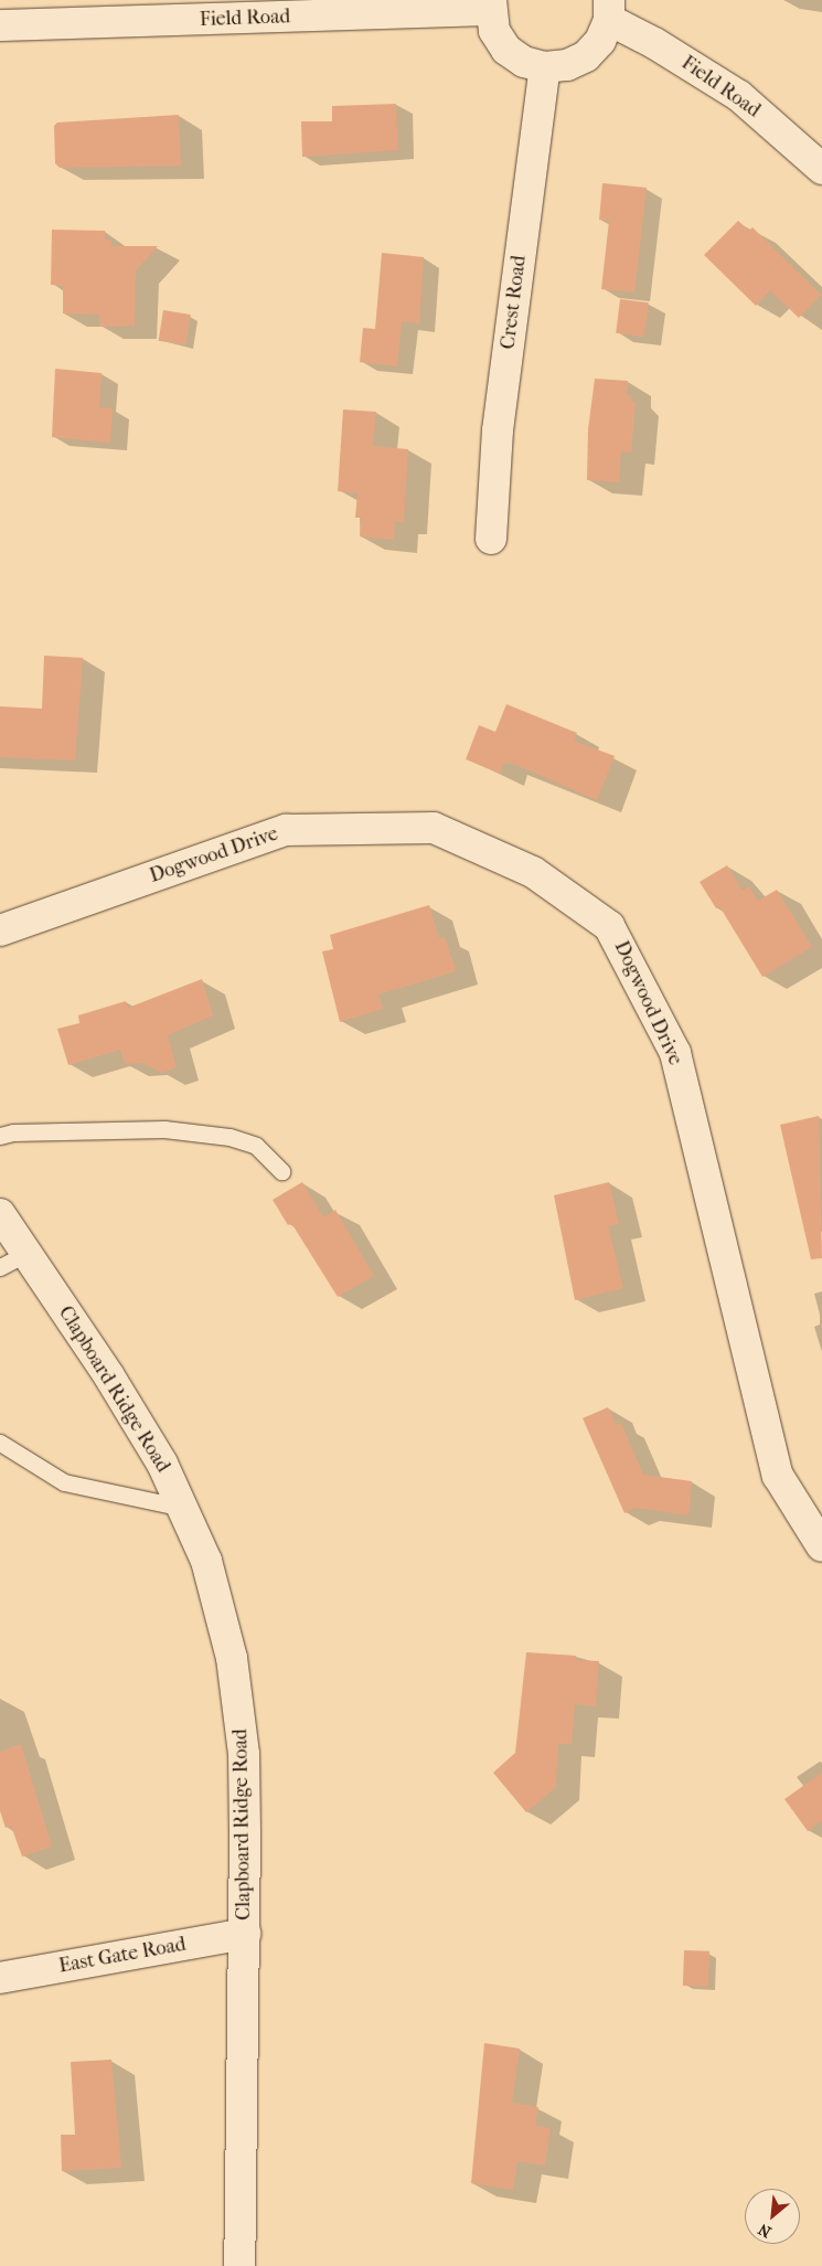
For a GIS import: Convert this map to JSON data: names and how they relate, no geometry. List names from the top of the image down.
{
  "streets": {
    "street": [
      "Field Road",
      "Crest Road",
      "Dogwood Drive",
      "Clapboard Ridge Road",
      "East Gate Road"
    ]
  },
  "crossings": [
    ["Field Road", "Crest Road"],
    ["Clapboard Ridge Road", "East Gate Road"]
  ],
  "north": "bottom left"
}
